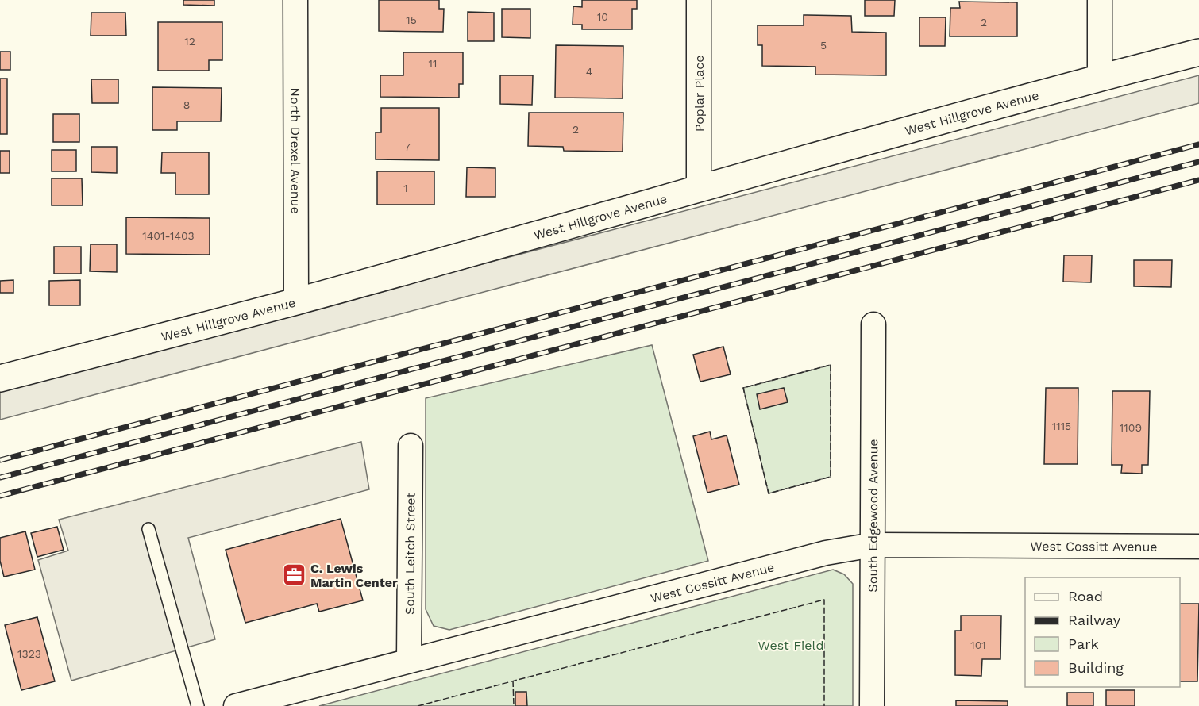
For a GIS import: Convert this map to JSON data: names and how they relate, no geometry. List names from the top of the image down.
{
  "streets": {
    "street": [
      "Poplar Place",
      "West Hillgrove Avenue",
      "North Drexel Avenue",
      "South Edgewood Avenue",
      "West Cossitt Avenue",
      "South Leitch Street"
    ]
  },
  "crossings": [
    ["Poplar Place", "West Hillgrove Avenue"],
    ["West Hillgrove Avenue", "North Drexel Avenue"],
    ["South Edgewood Avenue", "West Cossitt Avenue"],
    ["West Cossitt Avenue", "South Leitch Street"]
  ],
  "parks": ["West Field"],
  "places": {
    "office": ["C. Lewis Martin Center"]
  },
  "house_numbers": [
    "10",
    "15",
    "2",
    "12",
    "5",
    "11",
    "4",
    "8",
    "2",
    "7",
    "1",
    "1401-1403",
    "1115",
    "1109",
    "101",
    "1323"
  ],
  "legend": [
    "Road",
    "Railway",
    "Park",
    "Building"
  ]
}
